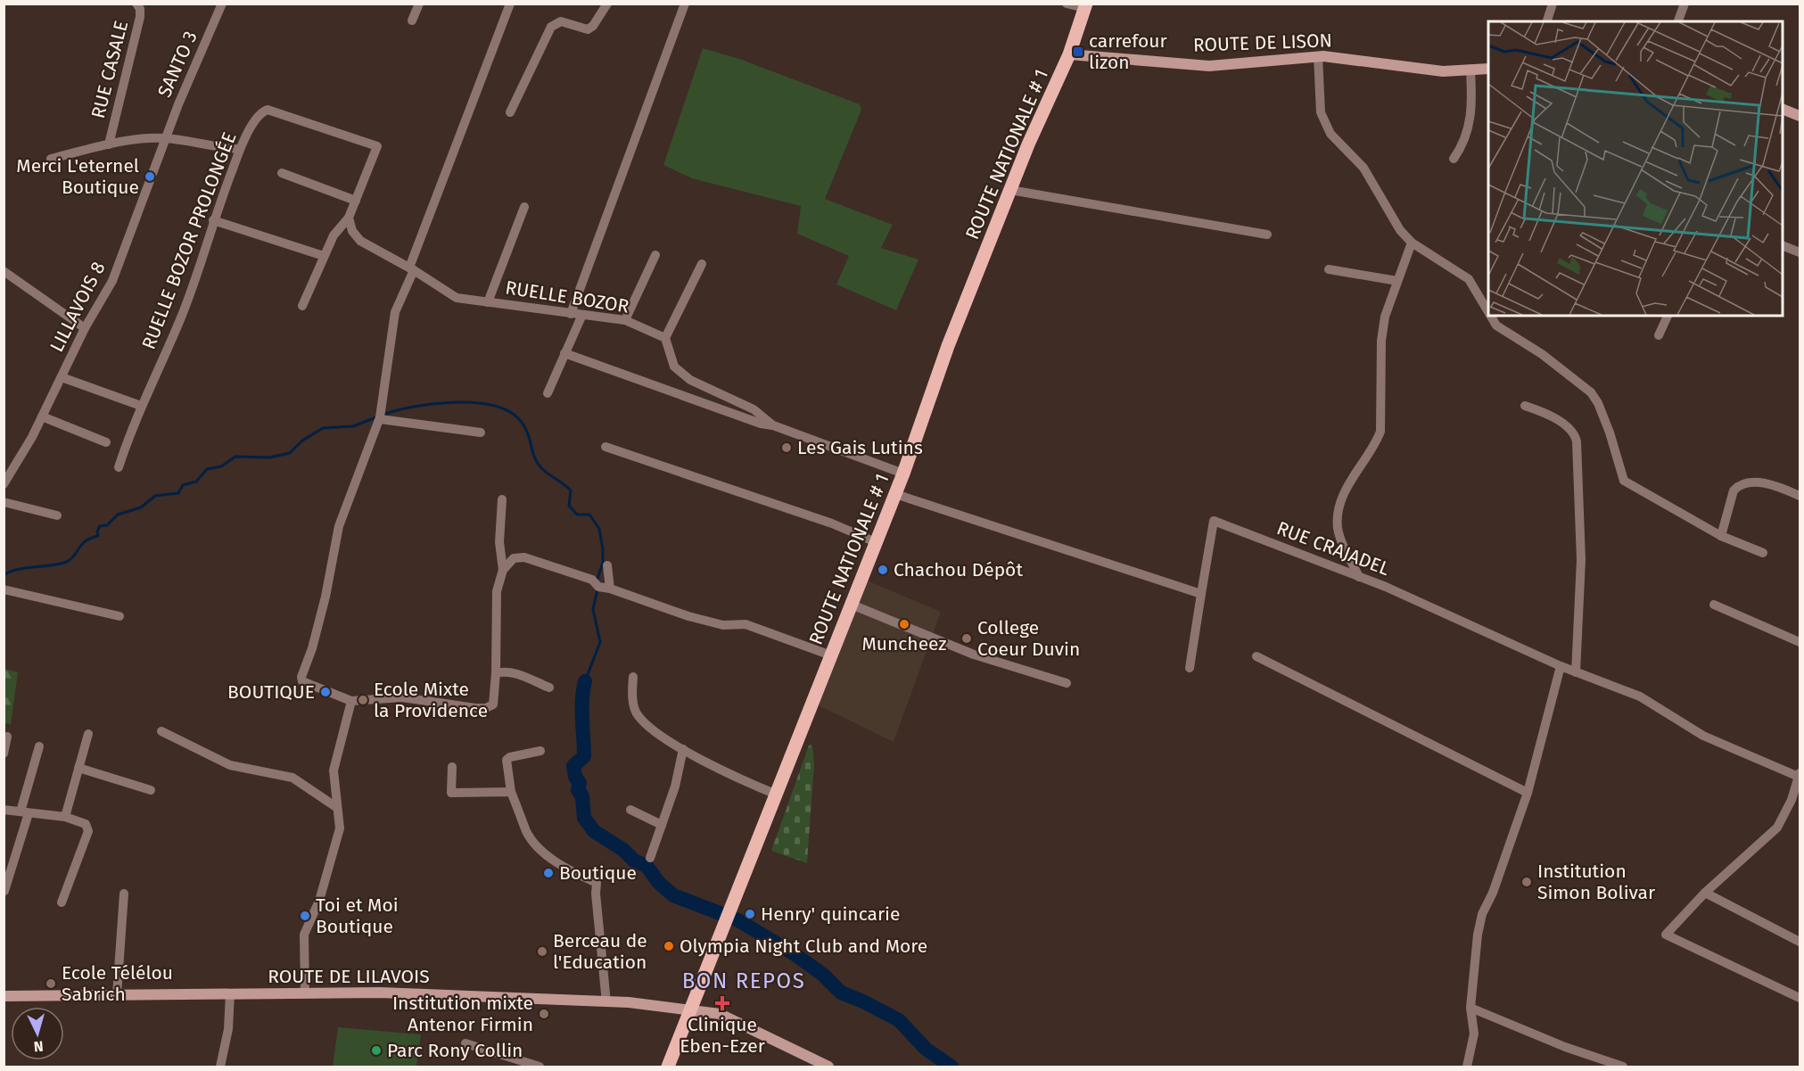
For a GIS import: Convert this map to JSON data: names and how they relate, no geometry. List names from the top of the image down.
{
  "streets": {
    "main road": ["ROUTE DE LISON", "ROUTE NATIONALE # 1", "ROUTE DE LILAVOIS"],
    "street": [
      "SANTO 3",
      "RUE CASALE",
      "RUELLE BOZOR PROLONGÉE",
      "RUELLE BOZOR",
      "LILLAVOIS 8",
      "RUE CRAJADEL"
    ]
  },
  "crossings": [
    ["ROUTE DE LISON", "ROUTE NATIONALE # 1"],
    ["SANTO 3", "LILLAVOIS 8"],
    ["ROUTE NATIONALE # 1", "ROUTE DE LILAVOIS"]
  ],
  "districts": ["BON REPOS"],
  "places": {
    "transit": ["carrefour lizon"],
    "other": [
      "Merci L'eternel Boutique",
      "Les Gais Lutins",
      "Chachou Dépôt",
      "Muncheez",
      "College Coeur Duvin",
      "BOUTIQUE",
      "Ecole Mixte la Providence",
      "Boutique",
      "Institution Simon Bolivar",
      "Henry' quincarie",
      "Toi et Moi Boutique",
      "Olympia Night Club and More",
      "Berceau de l'Education",
      "Ecole Télélou Sabrich",
      "Institution mixte Antenor Firmin",
      "Parc Rony Collin"
    ],
    "health": ["Clinique Eben-Ezer"]
  },
  "north": "bottom"
}
